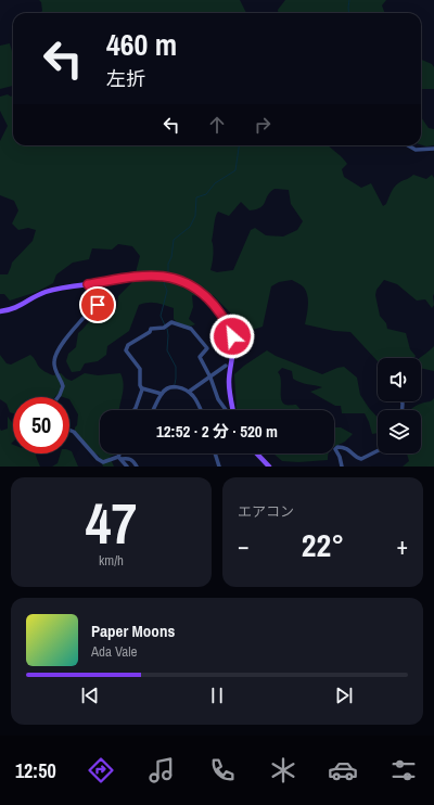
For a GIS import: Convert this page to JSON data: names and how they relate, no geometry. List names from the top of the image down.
{
  "page": {
    "turn": ["460 m", "左折"],
    "limit": "50",
    "trip": "12:52 · 2 分 · 520 m",
    "tile": [
      ["47", "km/h"],
      "エアコン"
    ],
    "heat": ["−", "22°", "+"],
    "song": ["Paper Moons", "Ada Vale"],
    "tabs": "12:50"
  }
}
